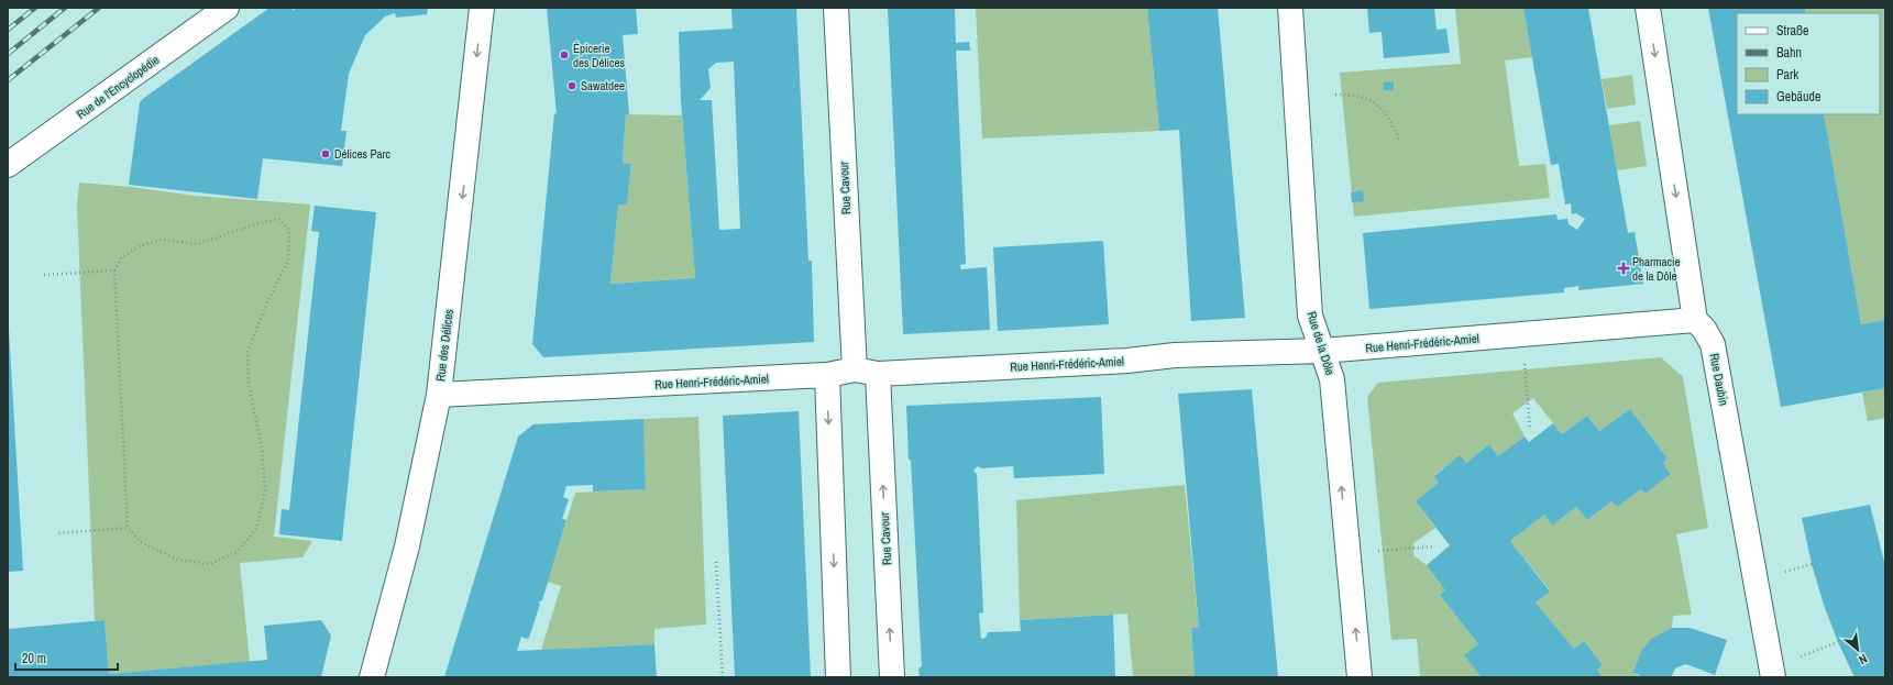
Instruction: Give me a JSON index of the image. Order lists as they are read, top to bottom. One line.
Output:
{"streets":{"street":["Rue de l'Encyclopédie","Rue Cavour","Rue de la Dôle","Rue Henri-Frédéric-Amiel","Rue des Délices","Rue Daubin"]},"crossings":[["Rue Cavour","Rue Henri-Frédéric-Amiel"],["Rue de la Dôle","Rue Henri-Frédéric-Amiel"],["Rue Henri-Frédéric-Amiel","Rue des Délices"],["Rue Henri-Frédéric-Amiel","Rue Daubin"]],"one_way":["Rue de la Dôle","Rue des Délices","Rue Daubin"],"places":{"other":["Épicerie des Délices","Sawatdee","Délices Parc"],"health":["Pharmacie de la Dôle"]},"legend":["Straße","Bahn","Park","Gebäude"],"scale_bar":"20 m","north":"bottom right"}
